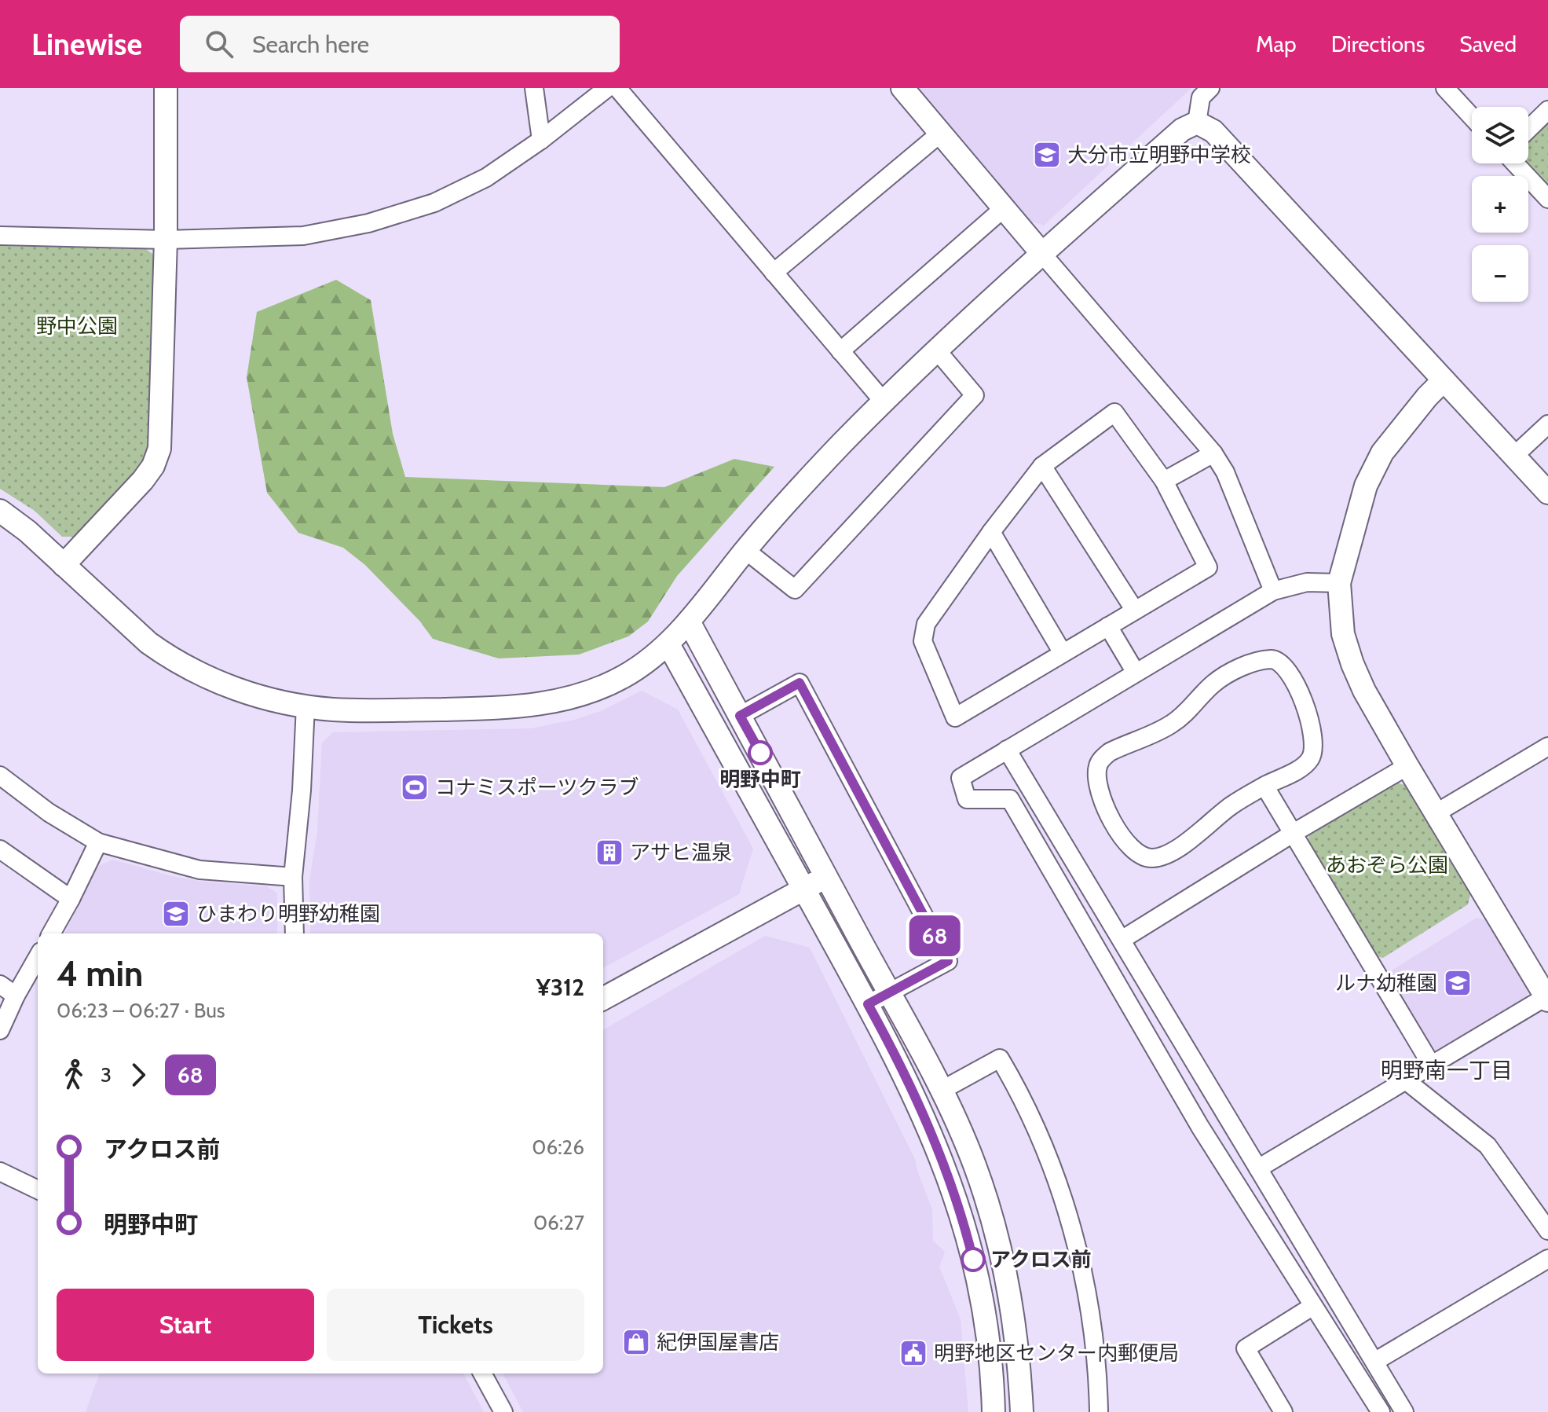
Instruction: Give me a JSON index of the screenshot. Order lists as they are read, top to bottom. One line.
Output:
{"districts":["明野南一丁目"],"parks":["野中公園","あおぞら公園"],"places":{"school or university":["大分市立明野中学校","ひまわり明野幼稚園","ルナ幼稚園"],"other":["明野中町","アクロス前"],"sports":["コナミスポーツクラブ"],"building":["アサヒ温泉"],"shop":["紀伊国屋書店"],"public building":["明野地区センター内郵便局"]},"lines":["bus line 68"],"page":{"header":"Linewise","search":"Search here","nav":["Map","Directions","Saved"],"on_map":"68","map_buttons":["+","−"],"heading":["4 min","06:23 – 06:27 · Bus","¥312"],"legs":["3","68"],"list":[{"name":"アクロス前","value":"06:26"},{"name":"明野中町","value":"06:27"}],"buttons":["Start","Tickets"]}}
